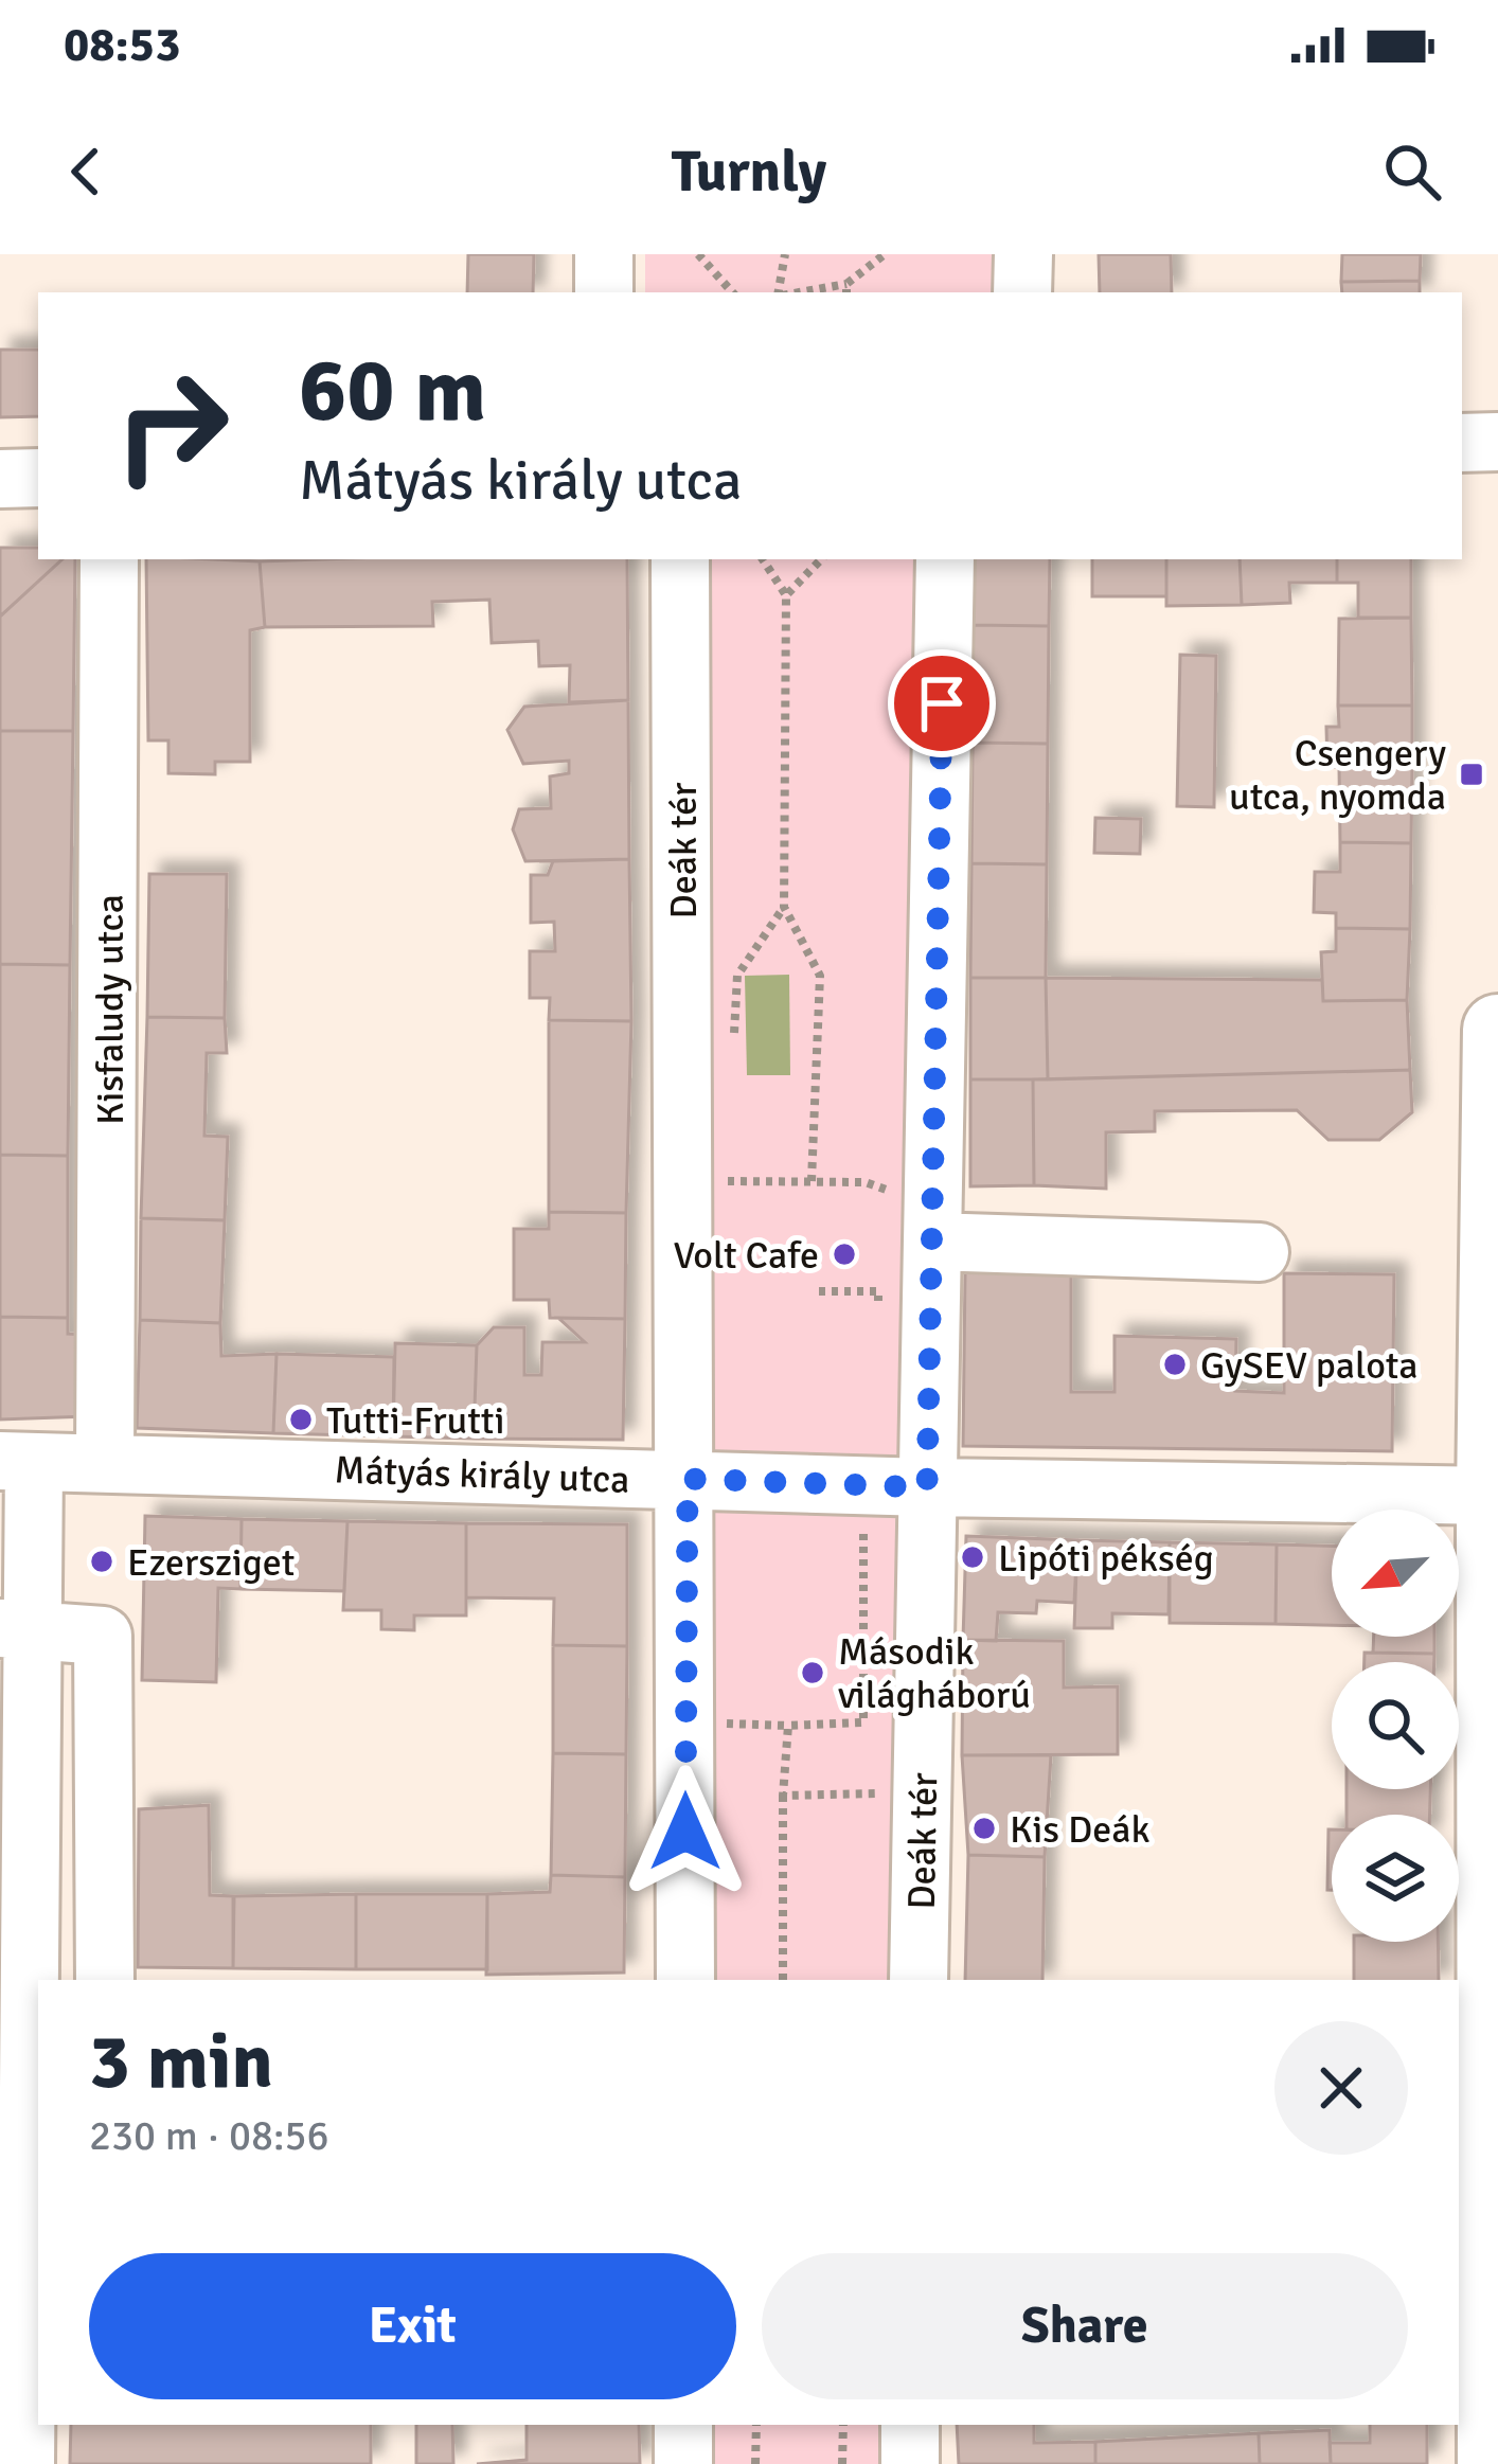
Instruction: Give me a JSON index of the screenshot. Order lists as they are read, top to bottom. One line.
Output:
{"streets":{"street":["Deák tér","Kisfaludy utca","Mátyás király utca"]},"crossings":[["Deák tér","Mátyás király utca"],["Kisfaludy utca","Mátyás király utca"]],"places":{"transit":["Csengery utca, nyomda"],"other":["Volt Cafe","GySEV palota","Tutti-Frutti","Lipóti pékség","Ezersziget","Második világháború","Kis Deák"]},"north":"bottom left","page":{"status":"08:53","header":"Turnly","turn":["60 m","Mátyás király utca"],"heading":["3 min","230 m · 08:56"],"buttons":["Exit","Share"]}}
